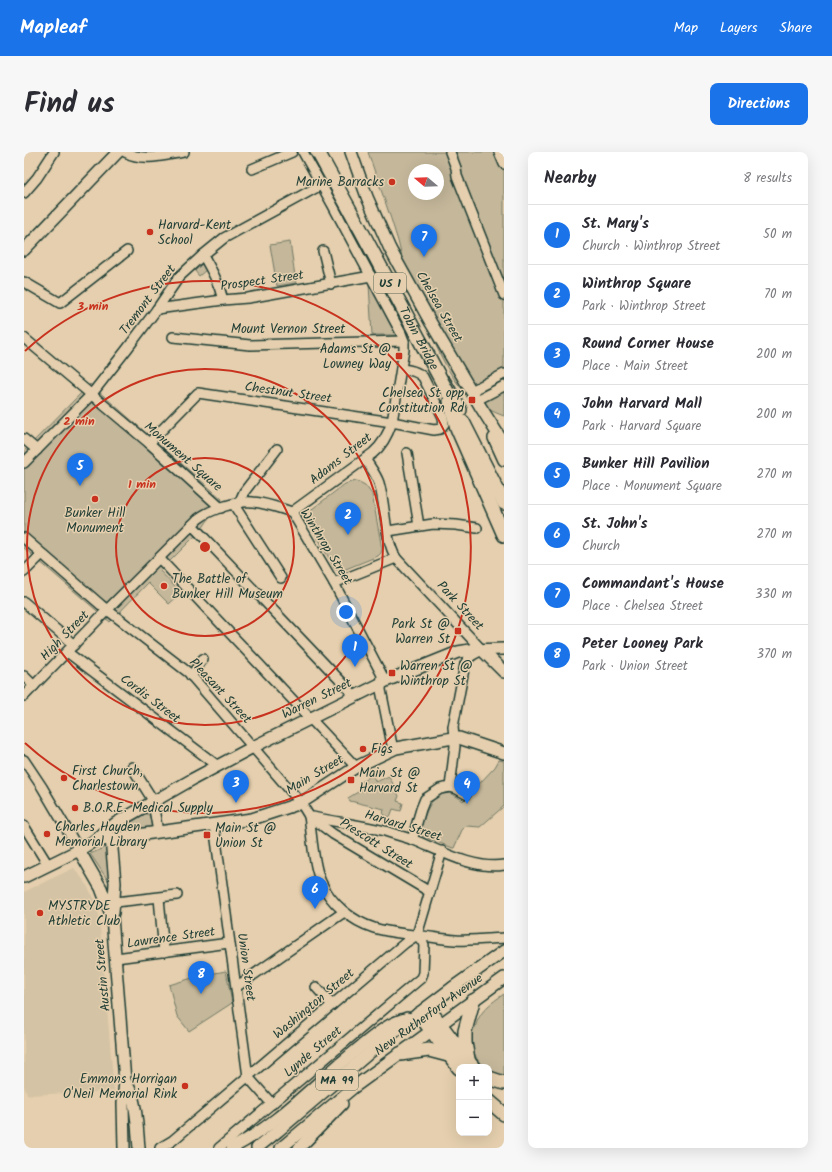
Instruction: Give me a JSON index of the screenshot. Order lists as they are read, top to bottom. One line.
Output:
{"streets":{"highway":["US 1","Tobin Bridge"],"main road":["Chelsea Street","Park Street","Warren Street","Main Street","Austin Street","New Rutherford Avenue","MA 99"],"street":["Prospect Street","Tremont Street","Mount Vernon Street","Chestnut Street","Monument Square","Adams Street","Winthrop Street","High Street","Pleasant Street","Cordis Street","Harvard Street","Prescott Street","Lawrence Street","Union Street","Washington Street","Lynde Street"]},"crossings":[["Prospect Street","Tremont Street"],["US 1","Tobin Bridge"],["Tremont Street","Monument Square"],["Mount Vernon Street","Adams Street"],["Chestnut Street","Monument Square"],["Chestnut Street","Adams Street"],["Monument Square","Winthrop Street"],["Monument Square","High Street"],["Monument Square","Pleasant Street"],["Adams Street","Winthrop Street"],["Winthrop Street","Warren Street"],["Winthrop Street","Main Street"],["Park Street","Warren Street"],["High Street","Pleasant Street"],["High Street","Cordis Street"],["Pleasant Street","Warren Street"],["Pleasant Street","Main Street"],["Cordis Street","Warren Street"],["Warren Street","Main Street"],["Main Street","Union Street"],["Main Street","Austin Street"],["Harvard Street","Prescott Street"],["Lawrence Street","Union Street"],["Lawrence Street","Austin Street"],["Union Street","Washington Street"],["Washington Street","Lynde Street"]],"places":{"other":["Marine Barracks","Harvard-Kent School","Bunker Hill Monument","The Battle of Bunker Hill Museum","Figs","First Church, Charlestown","B.O.R.E. Medical Supply","Charles Hayden Memorial Library","MYSTRYDE Athletic Club","Emmons Horrigan O'Neil Memorial Rink"],"transit":["Adams St @ Lowney Way","Chelsea St opp Constitution Rd","Park St @ Warren St","Warren St @ Winthrop St","Main St @ Harvard St","Main St @ Union St"]},"north":"left","page":{"header":"Mapleaf","nav":["Map","Layers","Share"],"title":"Find us","buttons":"Directions","heading":["Nearby","8 results"],"list":[{"mark":"1","name":"St. Mary's","note":"Church · Winthrop Street","value":"50 m"},{"mark":"2","name":"Winthrop Square","note":"Park · Winthrop Street","value":"70 m"},{"mark":"3","name":"Round Corner House","note":"Place · Main Street","value":"200 m"},{"mark":"4","name":"John Harvard Mall","note":"Park · Harvard Square","value":"200 m"},{"mark":"5","name":"Bunker Hill Pavilion","note":"Place · Monument Square","value":"270 m"},{"mark":"6","name":"St. John's","note":"Church","value":"270 m"},{"mark":"7","name":"Commandant's House","note":"Place · Chelsea Street","value":"330 m"},{"mark":"8","name":"Peter Looney Park","note":"Park · Union Street","value":"370 m"}],"pins":["7","5","2","1","3","4","6","8"],"map_buttons":["+","−"]},"rings":["3 min","2 min","1 min"]}
